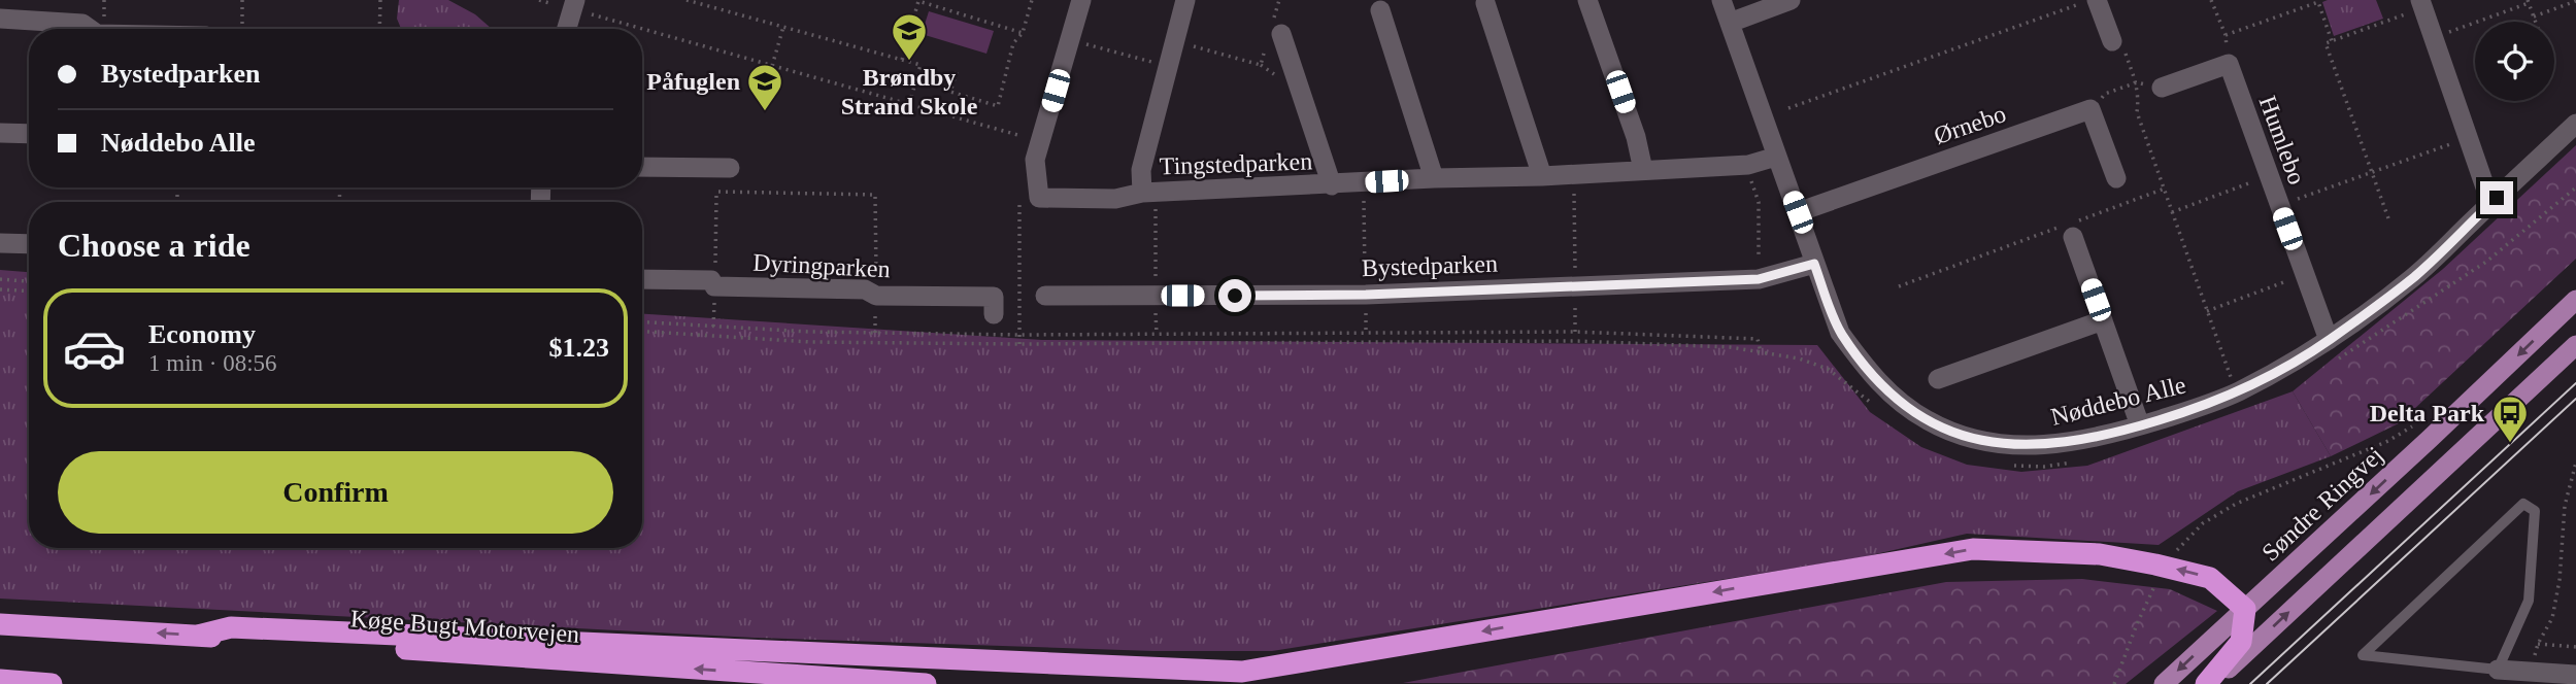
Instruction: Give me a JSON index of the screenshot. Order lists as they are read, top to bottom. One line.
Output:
{"streets":{"highway":["Køge Bugt Motorvejen"],"main road":["Søndre Ringvej"],"street":["Ørnebo","Humlebo","Tingstedparken","Dyringparken","Bystedparken","Nøddebo Alle"]},"crossings":[["Ørnebo","Nøddebo Alle"],["Humlebo","Nøddebo Alle"],["Tingstedparken","Nøddebo Alle"],["Bystedparken","Nøddebo Alle"]],"places":{"school or university":["Brøndby Strand Skole","Påfuglen"],"bus stop":["Delta Park"]},"page":{"banner":["Bystedparken","Nøddebo Alle"],"heading":"Choose a ride","list":[{"name":"Economy","note":"1 min · 08:56","value":"$1.23"}],"buttons":"Confirm"}}
